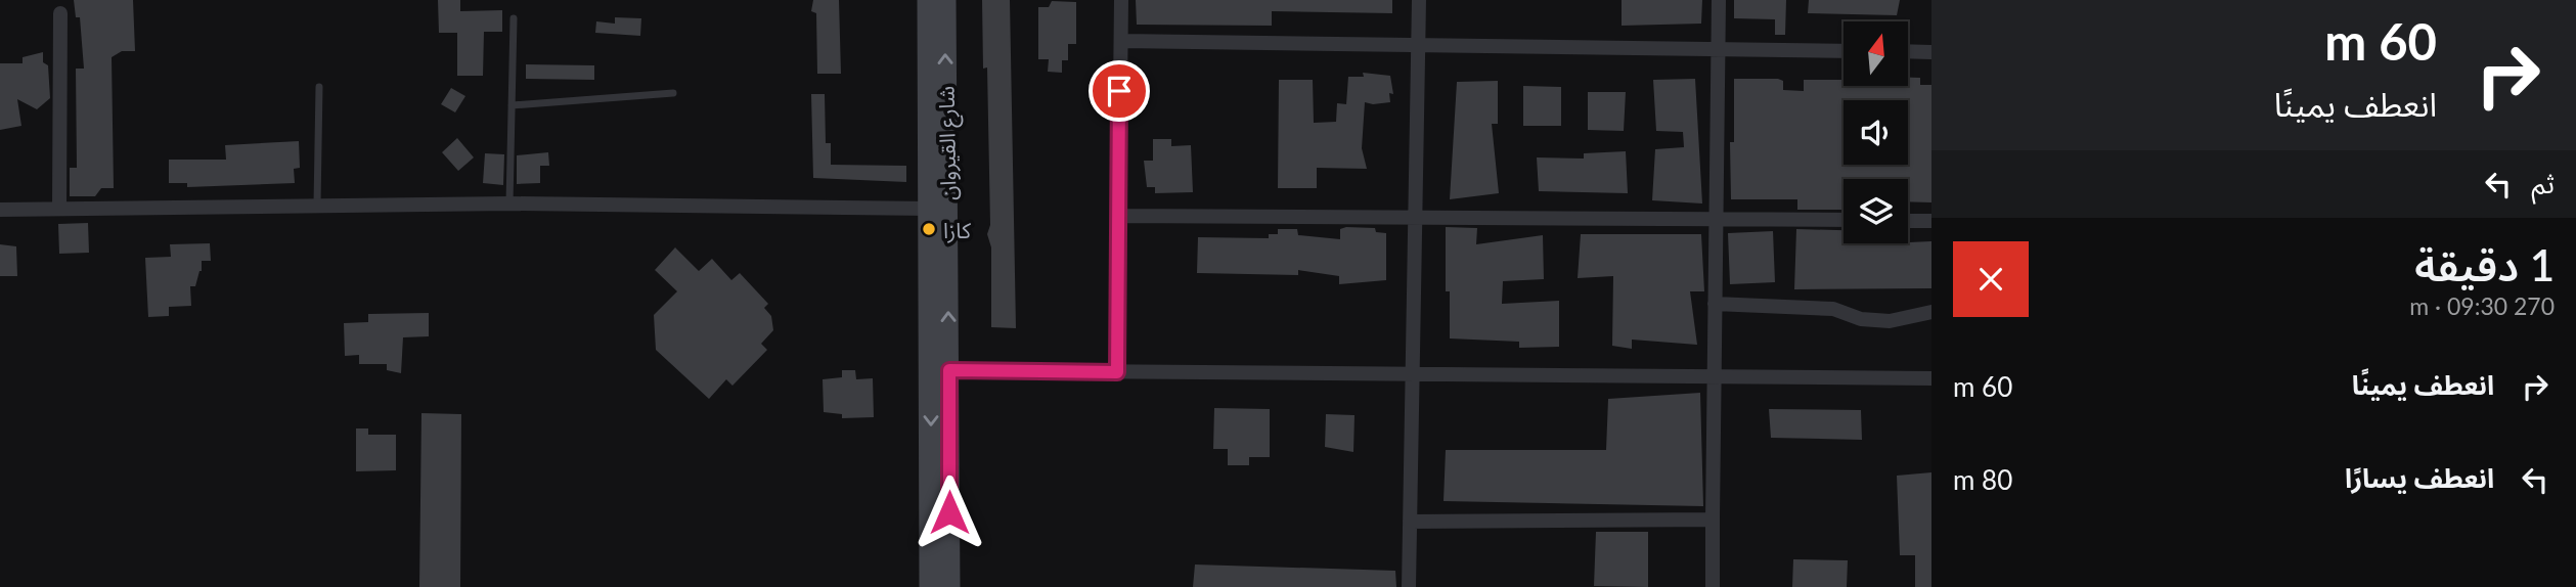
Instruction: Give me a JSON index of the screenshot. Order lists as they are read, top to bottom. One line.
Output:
{"streets":{"main road":["شارع القيروان"]},"places":["كازا"],"north":"top","page":{"turn":["60 m","انعطف يمينًا"],"then":"ثم","heading":["1 دقيقة","270 m · 09:30"],"list":[{"name":"انعطف يمينًا","value":"60 m"},{"name":"انعطف يسارًا","value":"80 m"}]}}
